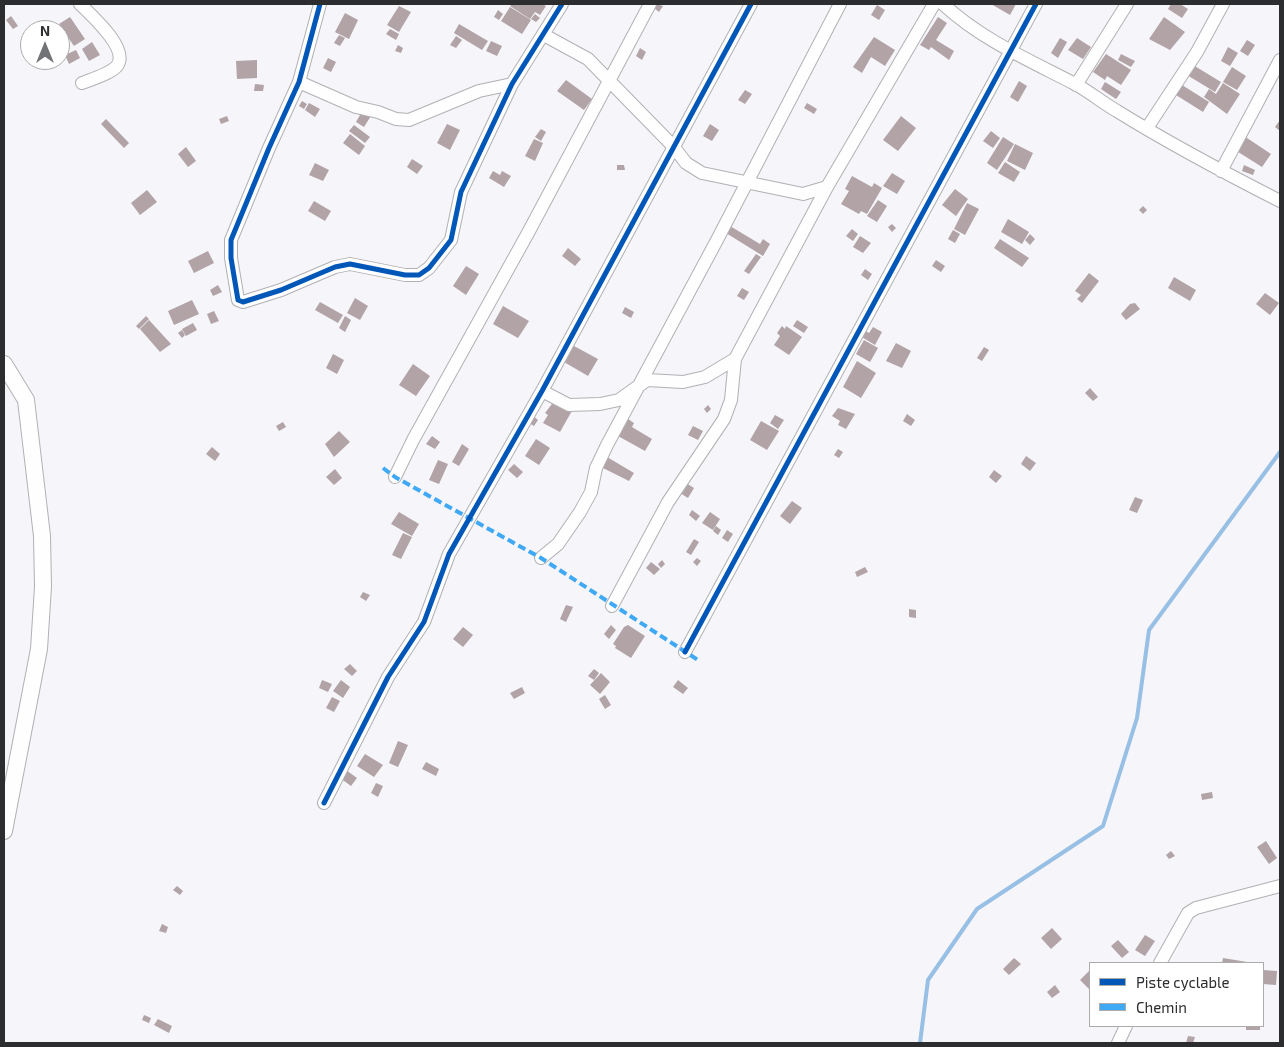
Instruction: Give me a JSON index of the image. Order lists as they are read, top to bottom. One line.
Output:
{"legend":["Piste cyclable","Chemin"],"north":"top"}
